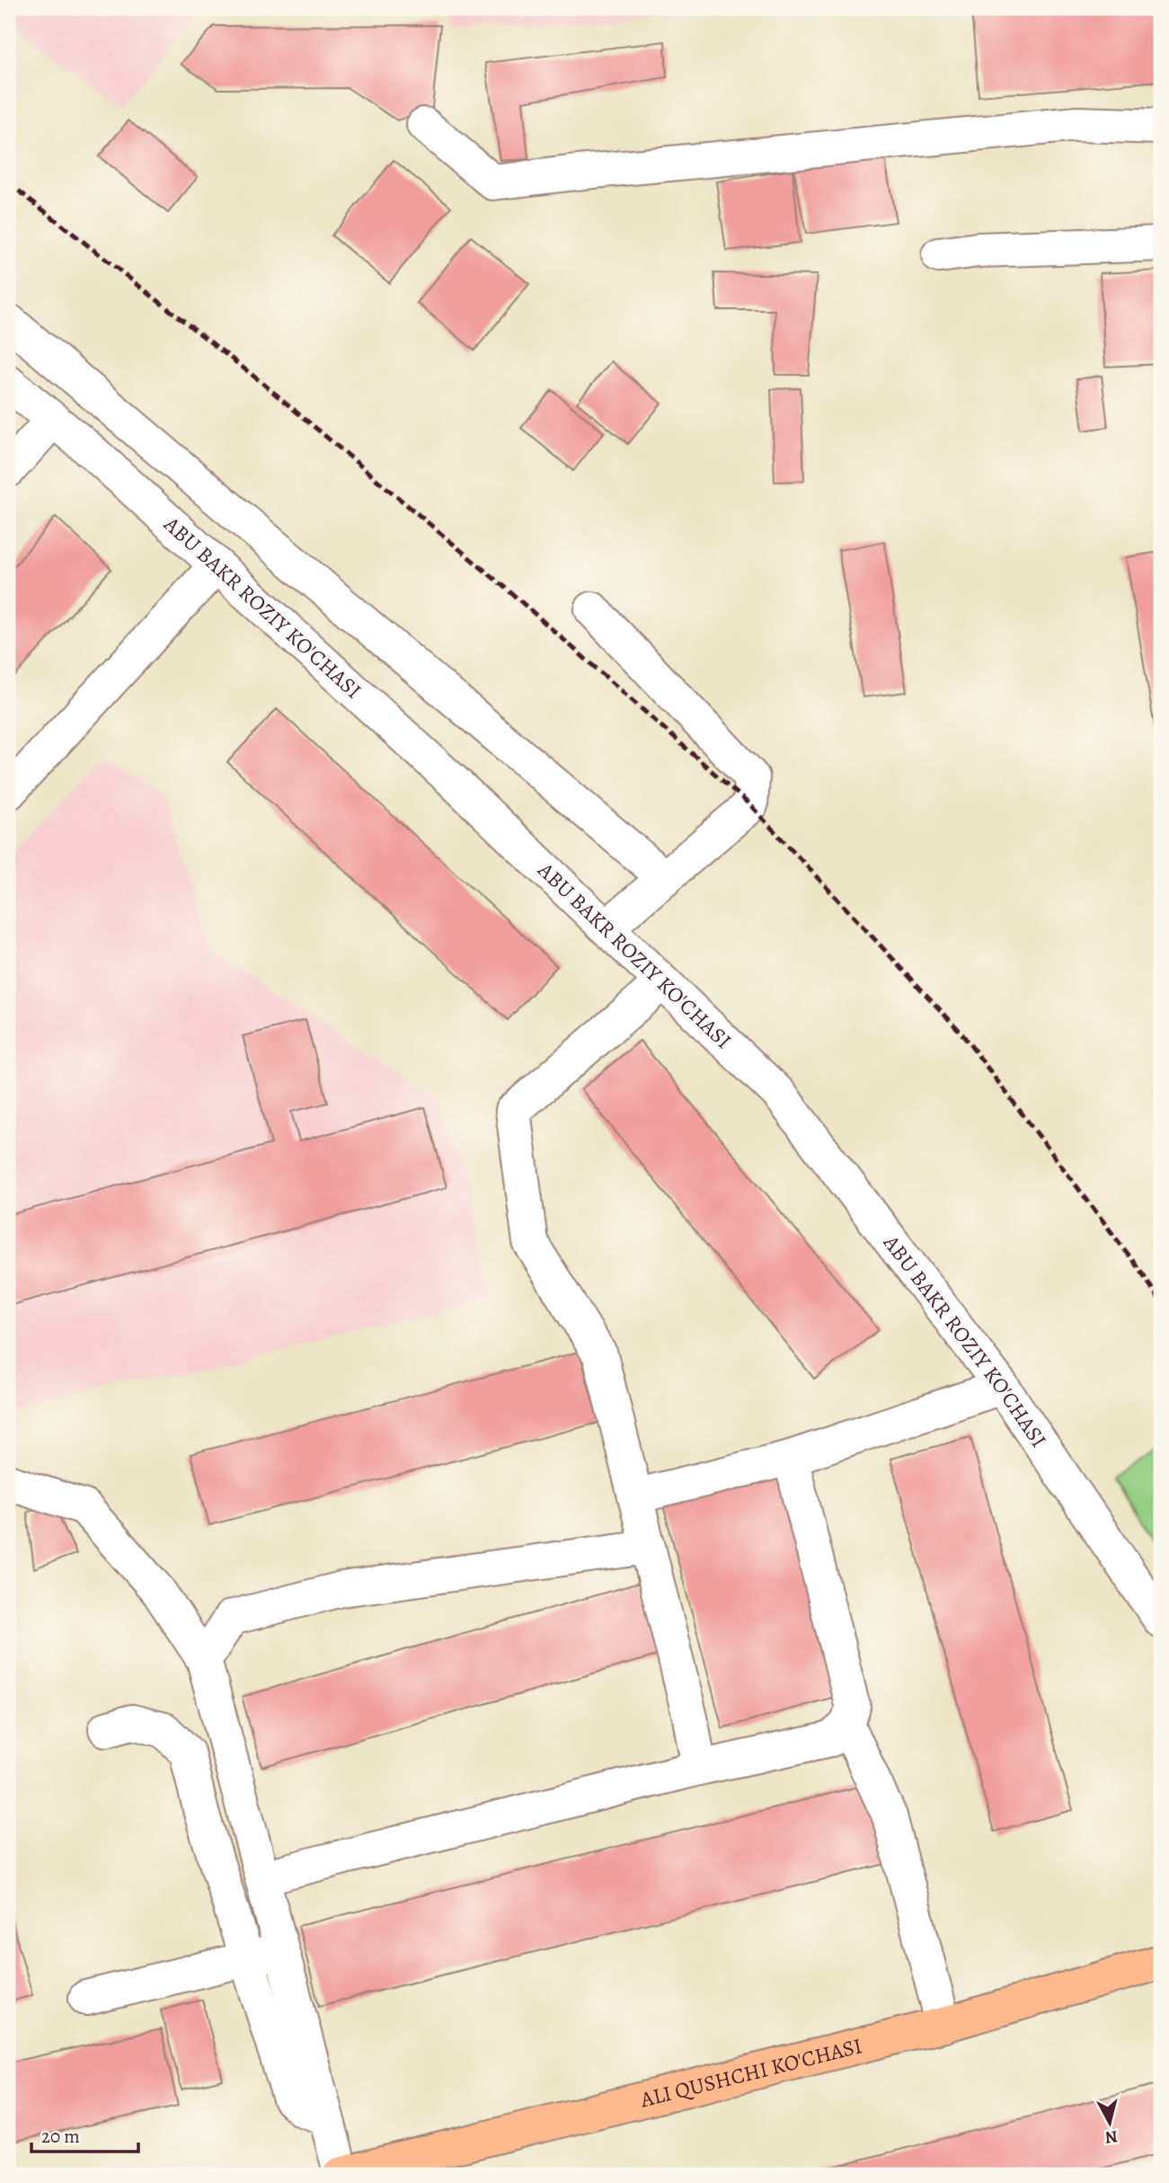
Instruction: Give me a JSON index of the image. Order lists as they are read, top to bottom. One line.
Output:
{"streets":{"main road":["ALI QUSHCHI KO'CHASI"],"street":["ABU BAKR ROZIY KO'CHASI"]},"scale_bar":"20 m","north":"bottom"}
